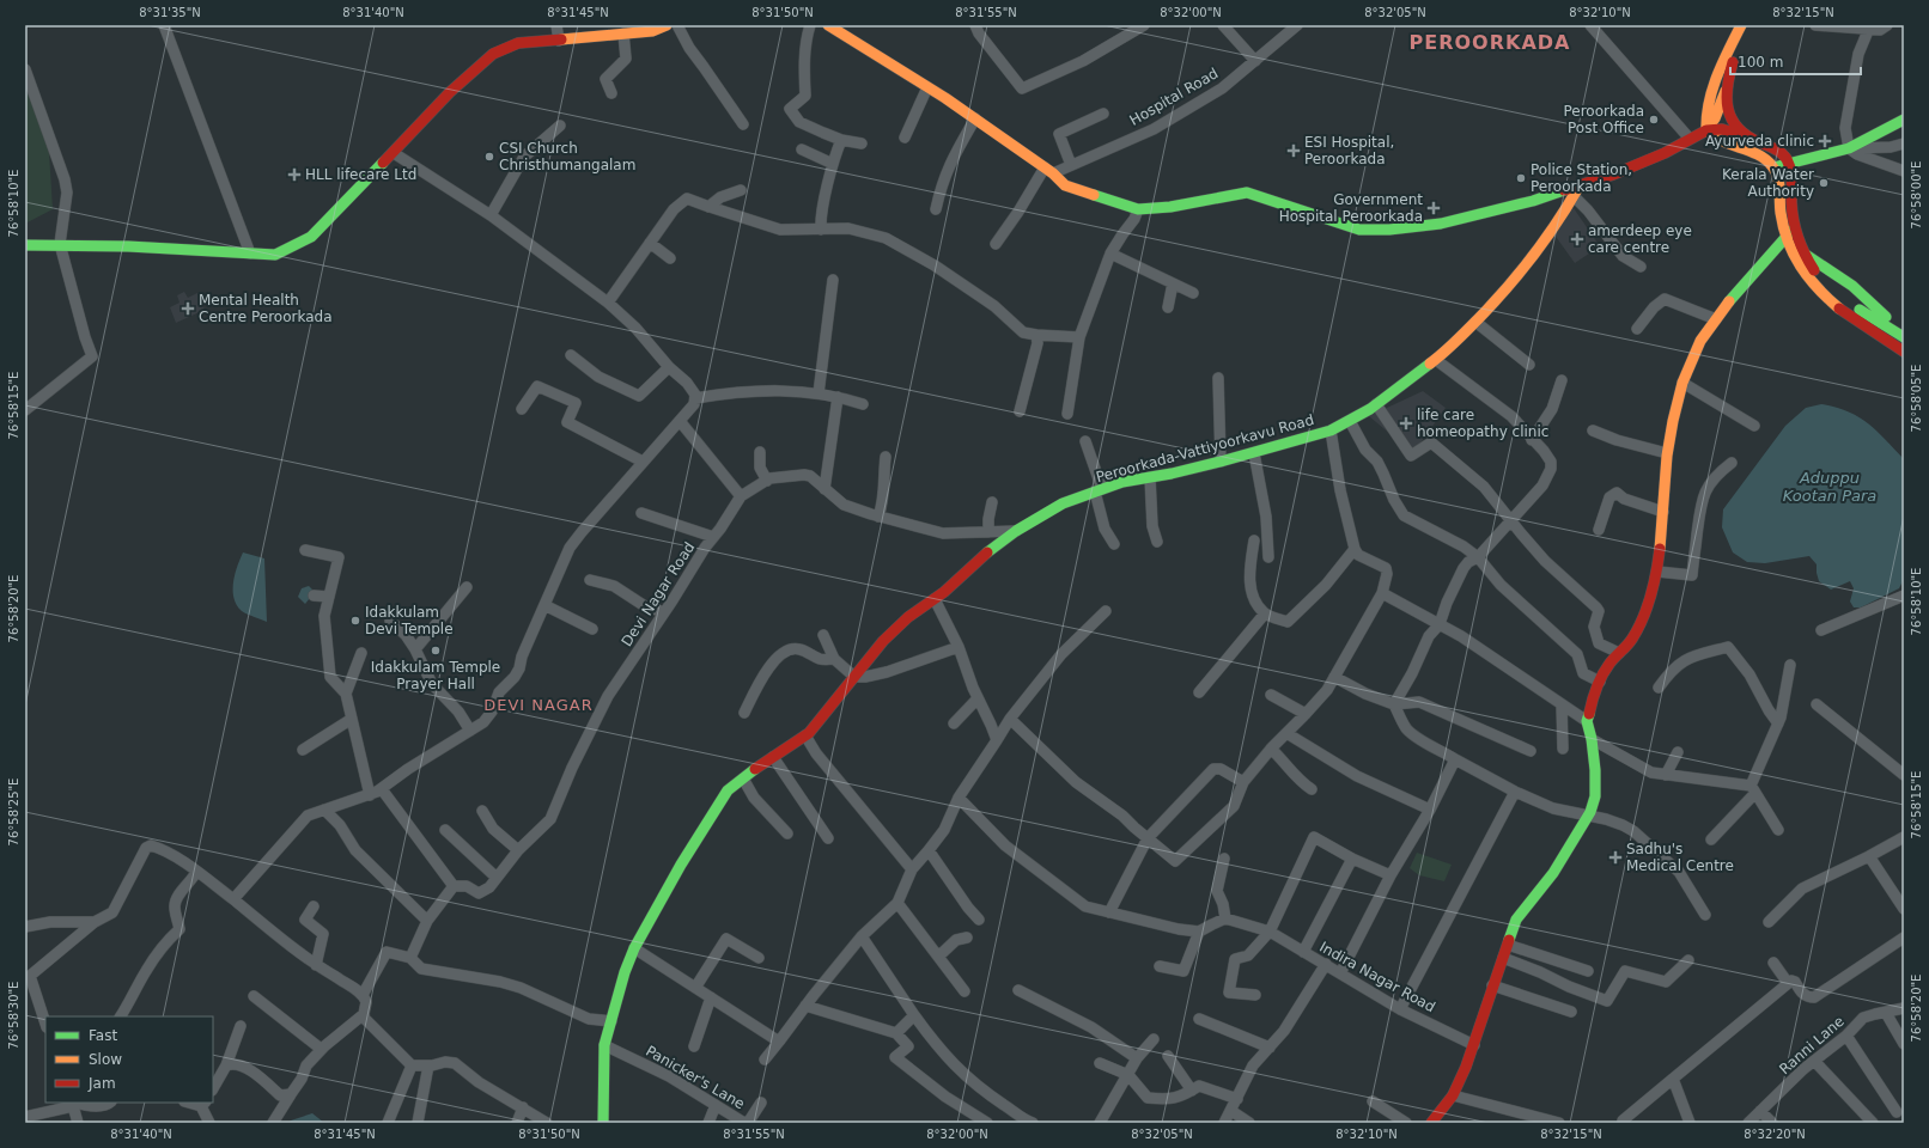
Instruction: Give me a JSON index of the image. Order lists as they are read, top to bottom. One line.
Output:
{"streets":{"main road":["Peroorkada-Vattiyoorkavu Road"],"street":["Hospital Road","Devi Nagar Road","Indira Nagar Road","Ranni Lane","Panicker's Lane"]},"crossings":[["Peroorkada-Vattiyoorkavu Road","Devi Nagar Road"],["Peroorkada-Vattiyoorkavu Road","Panicker's Lane"]],"districts":["PEROORKADA","DEVI NAGAR"],"water":["Aduppu Kootan Para"],"places":{"other":["Peroorkada Post Office","CSI Church Christhumangalam","Police Station, Peroorkada","Kerala Water Authority","Idakkulam Devi Temple","Idakkulam Temple Prayer Hall"],"health":["Ayurveda clinic","ESI Hospital, Peroorkada","HLL lifecare Ltd","Government Hospital Peroorkada","amerdeep eye care centre","Mental Health Centre Peroorkada","life care homeopathy clinic","Sadhu's Medical Centre"]},"legend":["Fast","Slow","Jam"],"scale_bar":"100 m","coordinates":["8°31'35\"N","8°31'40\"N","8°31'45\"N","8°31'50\"N","8°31'55\"N","8°32'00\"N","8°32'05\"N","8°32'10\"N","8°32'15\"N","76°58'00\"E","76°58'10\"E","76°58'05\"E","76°58'15\"E","76°58'20\"E","76°58'25\"E","76°58'30\"E","8°32'20\"N"]}
